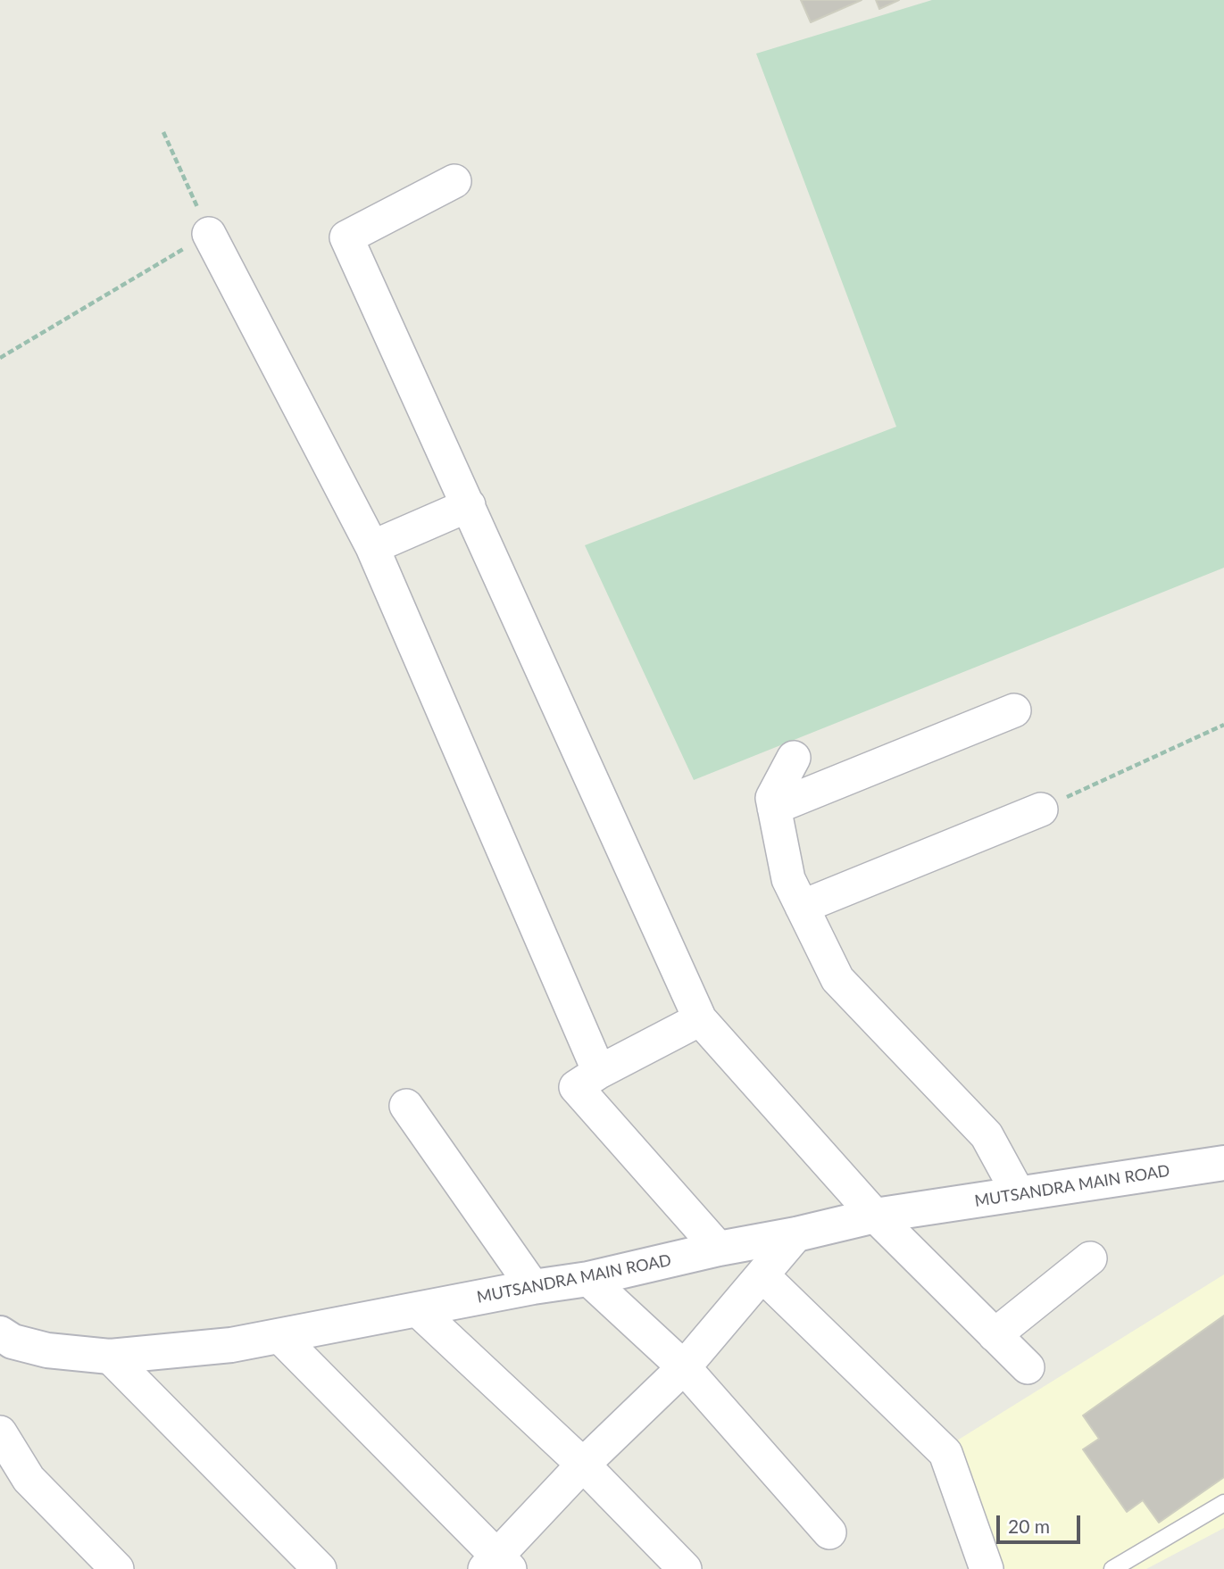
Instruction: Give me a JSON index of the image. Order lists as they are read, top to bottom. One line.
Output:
{"streets":{"street":["MUTSANDRA MAIN ROAD"]},"scale_bar":"20 m"}
